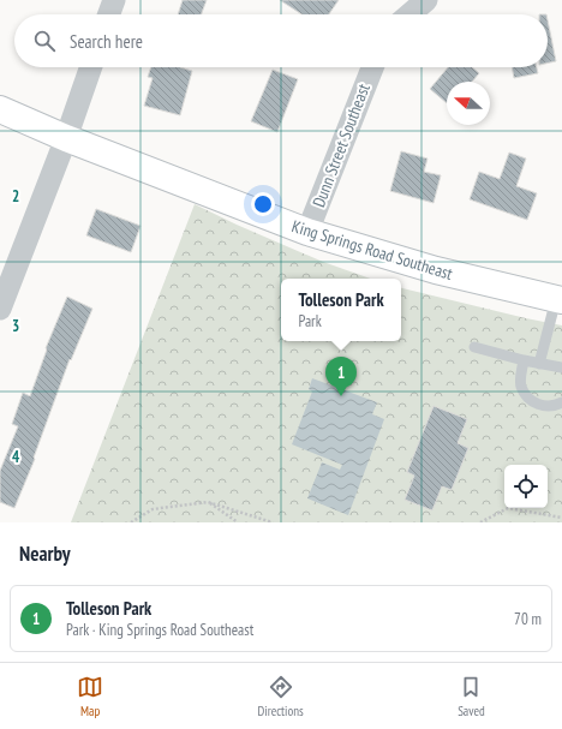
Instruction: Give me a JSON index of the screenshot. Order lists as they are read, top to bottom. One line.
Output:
{"streets":{"street":["Dunn Street Southeast","King Springs Road Southeast"]},"crossings":[["Dunn Street Southeast","King Springs Road Southeast"]],"north":"left","page":{"search":"Search here","popup":["Tolleson Park","Park"],"pins":"1","heading":"Nearby","list":[{"mark":"1","name":"Tolleson Park","note":"Park · King Springs Road Southeast","value":"70 m"}],"nav":["Map","Directions","Saved"]},"grid":{"rows":["2","3","4"]}}
